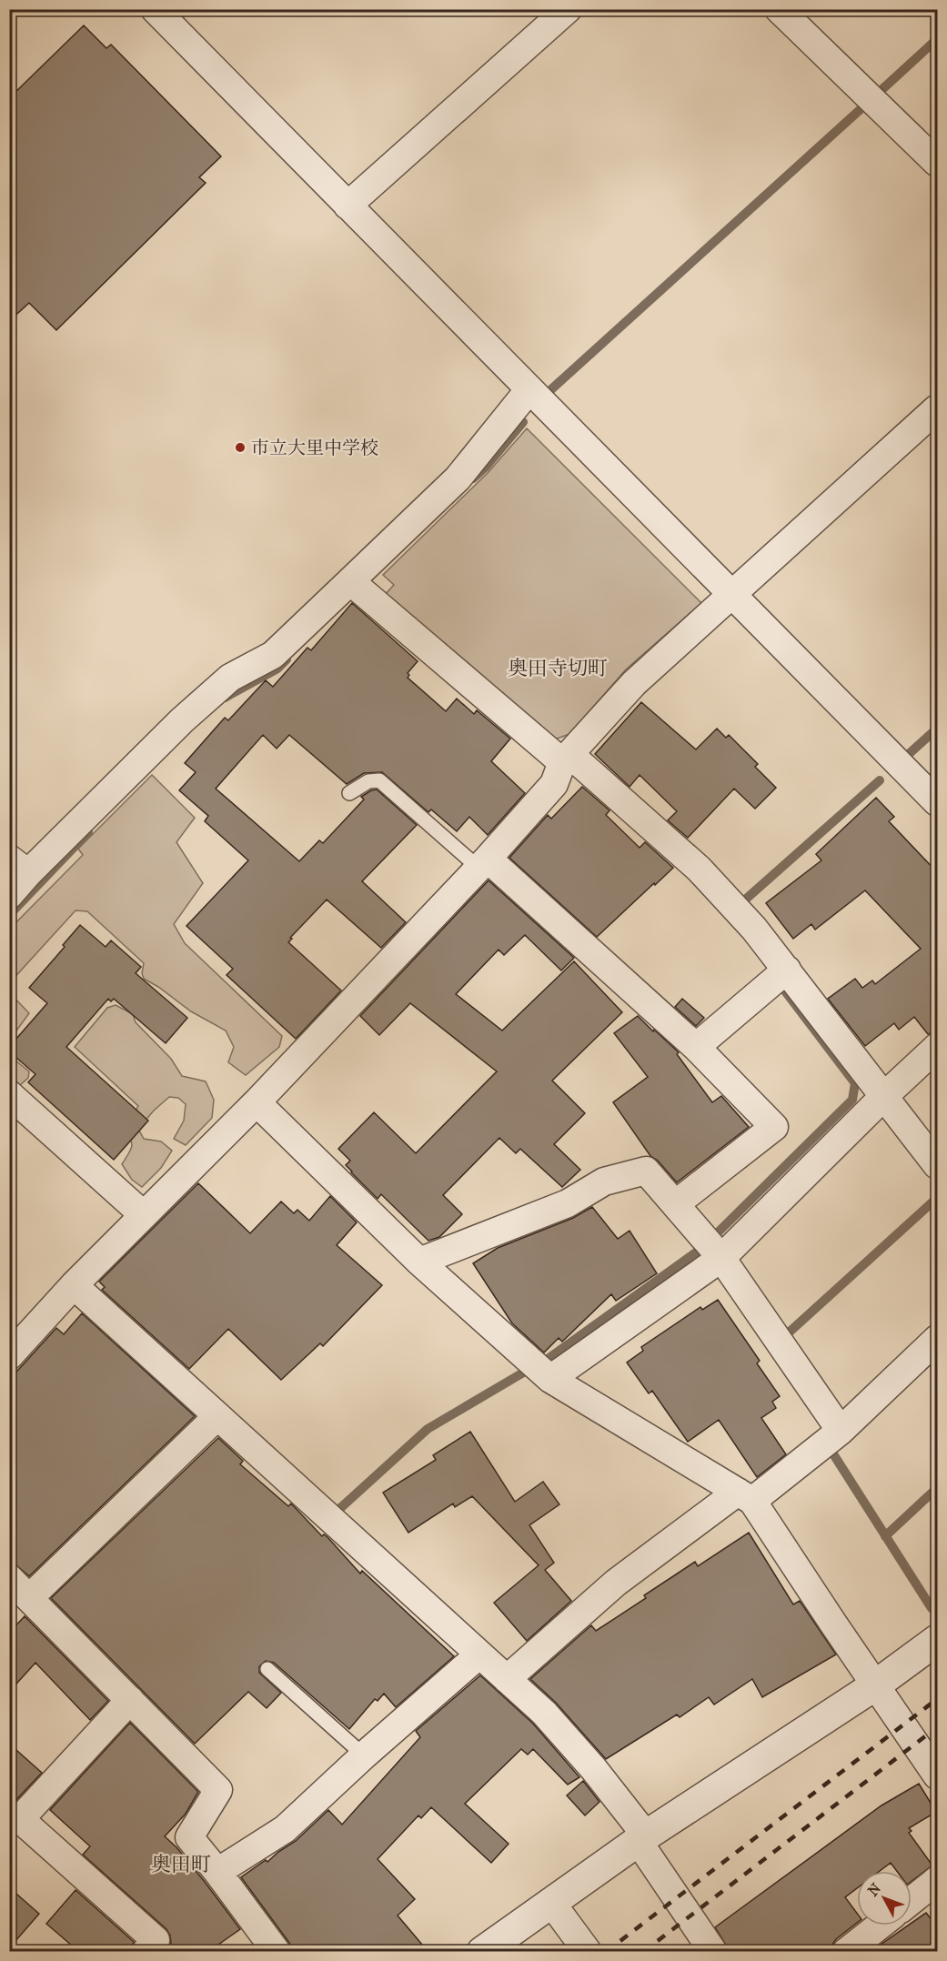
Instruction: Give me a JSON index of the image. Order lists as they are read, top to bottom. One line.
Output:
{"districts":["奥田寺切町","奥田町"],"places":["市立大里中学校"],"north":"top left"}
